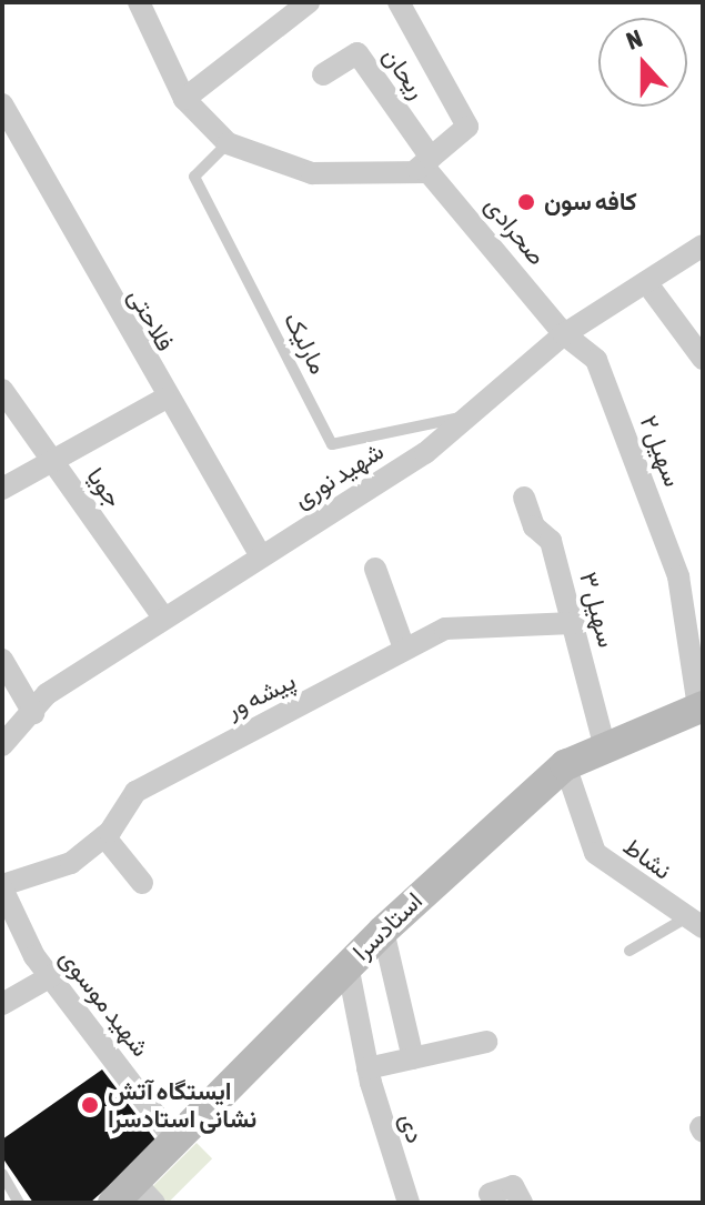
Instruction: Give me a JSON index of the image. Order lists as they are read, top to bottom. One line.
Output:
{"streets":{"main road":["استادسرا"],"street":["ریحان","صحرادی","فلاحتی","سهیل ۲","شهید نوری","جویا","سهیل ۳","پیشه ور","نشاط","شهید موسوی","دی"],"lane":["مارلیک"]},"crossings":[["ریحان","صحرادی"],["صحرادی","سهیل ۲"],["صحرادی","شهید نوری"],["فلاحتی","شهید نوری"],["مارلیک","شهید نوری"],["سهیل ۲","شهید نوری"],["سهیل ۲","استادسرا"],["شهید نوری","جویا"],["سهیل ۳","پیشه ور"],["سهیل ۳","استادسرا"],["پیشه ور","شهید موسوی"],["نشاط","استادسرا"],["استادسرا","شهید موسوی"],["استادسرا","دی"]],"places":["کافه سون","ایستگاه آتش نشانی استادسرا"],"north":"top"}
